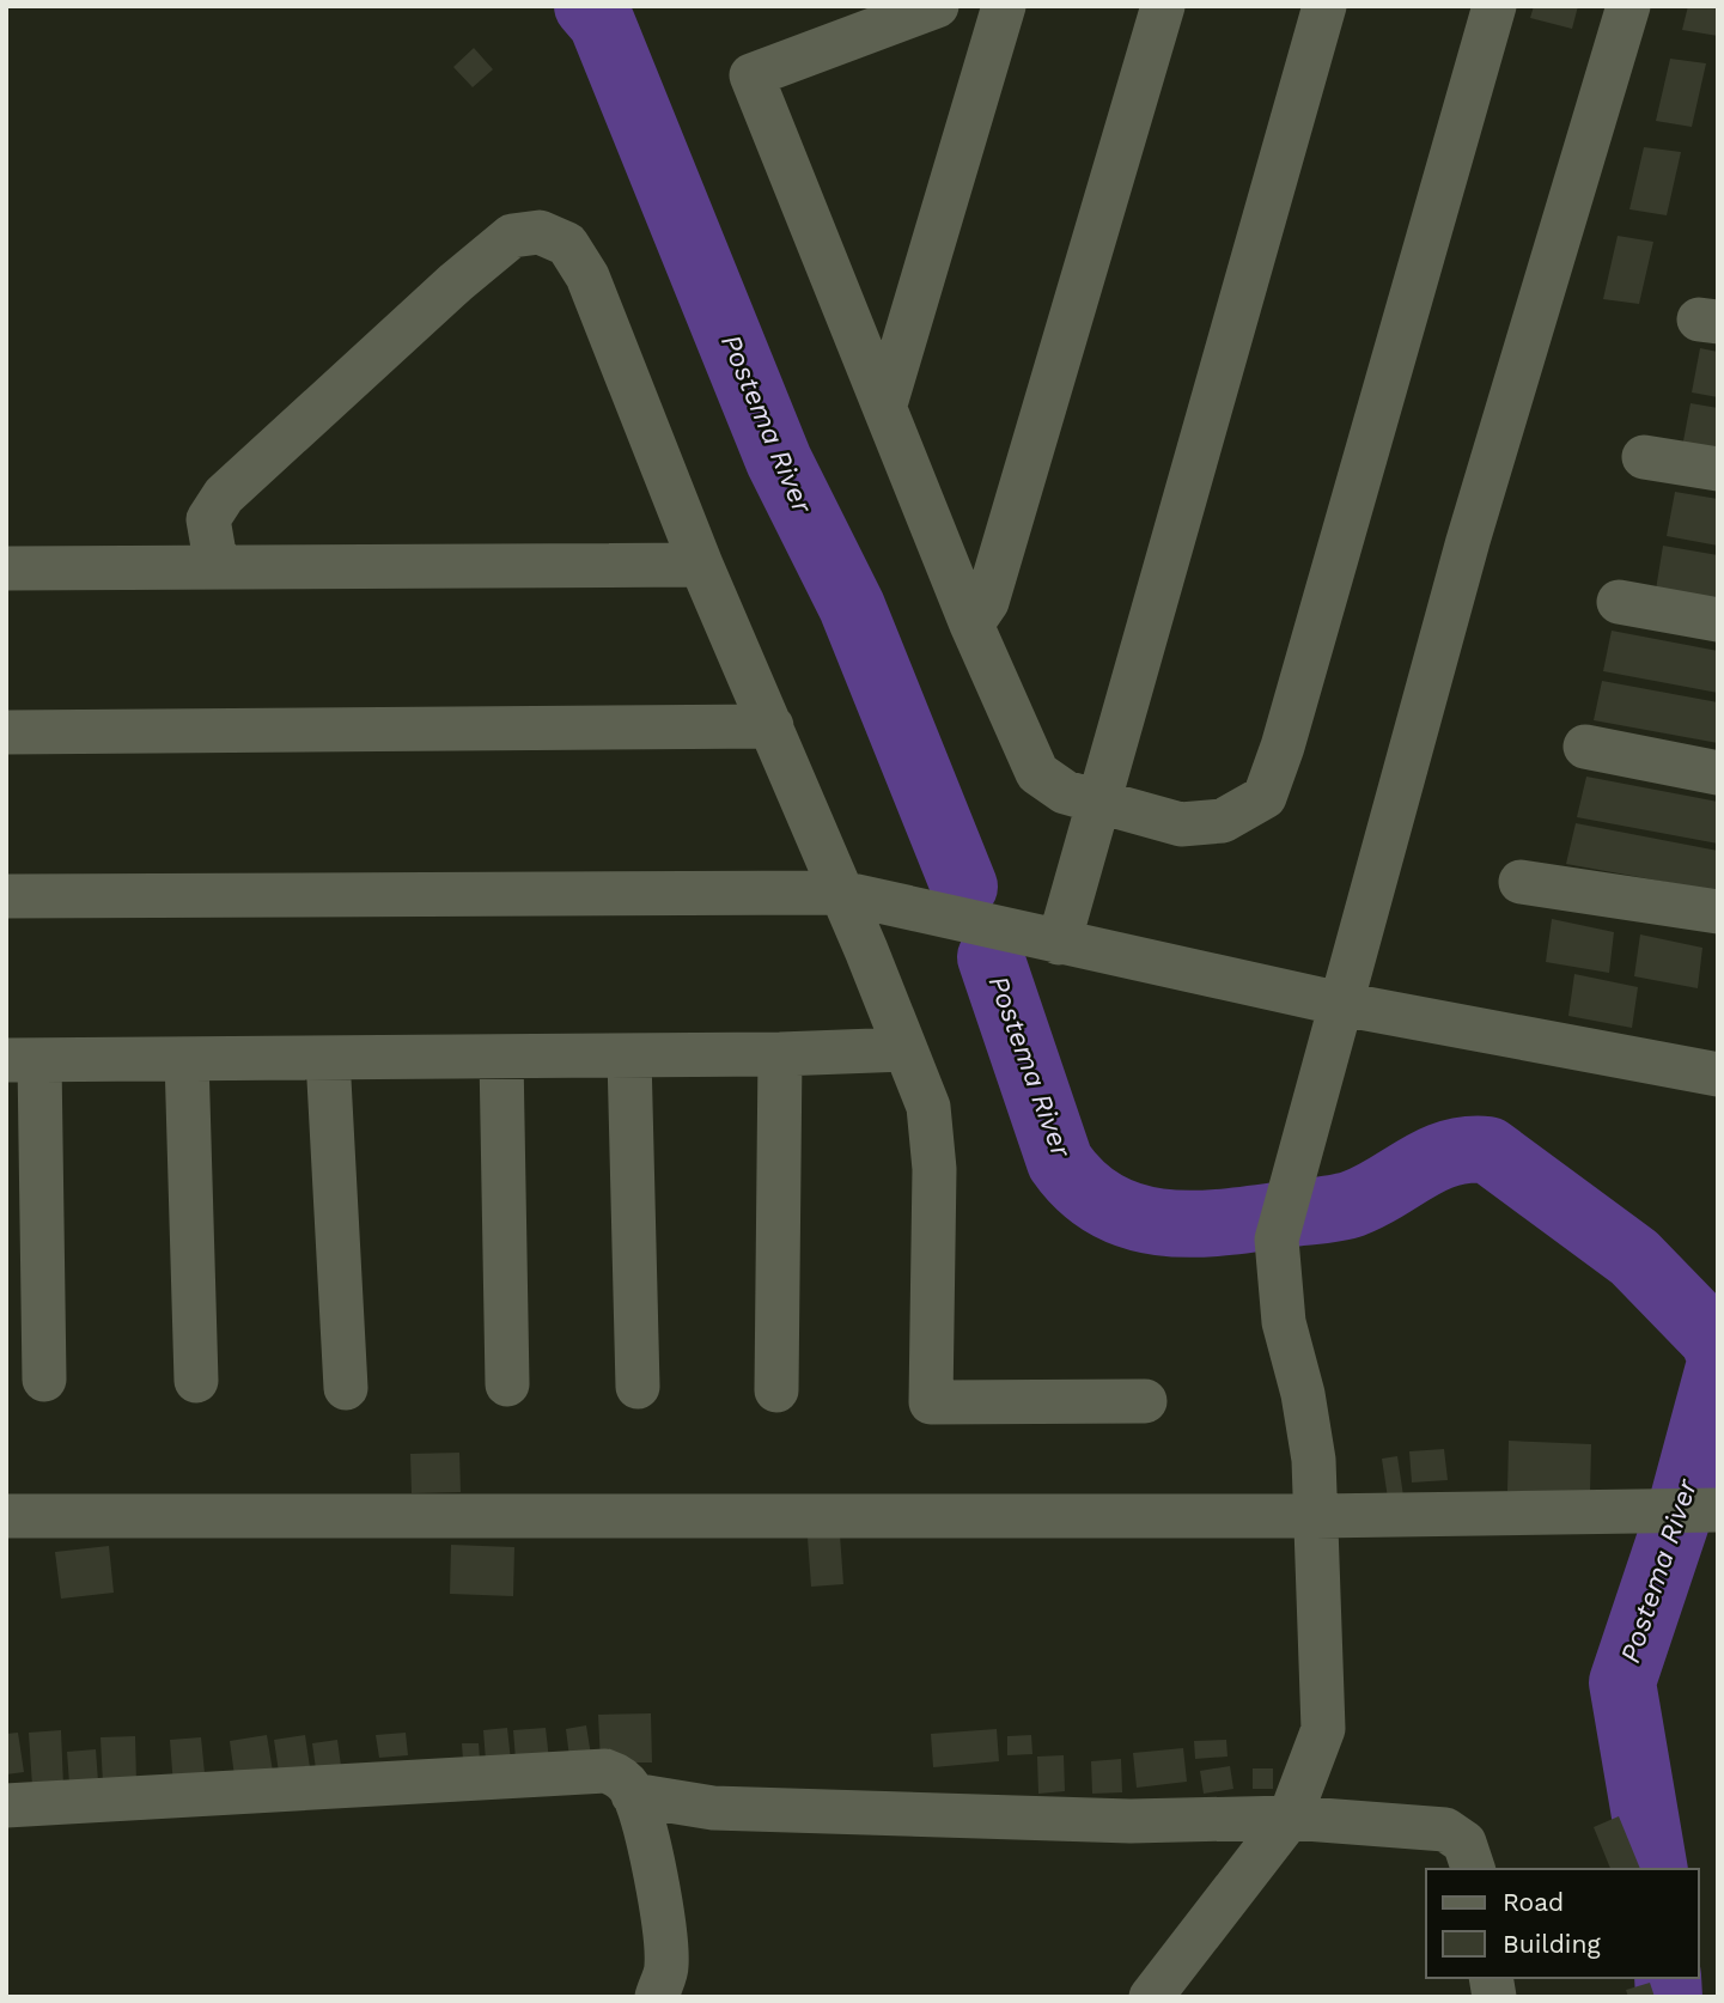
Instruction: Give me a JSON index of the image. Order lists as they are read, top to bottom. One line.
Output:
{"water":["Postema River"],"legend":["Road","Building"]}
